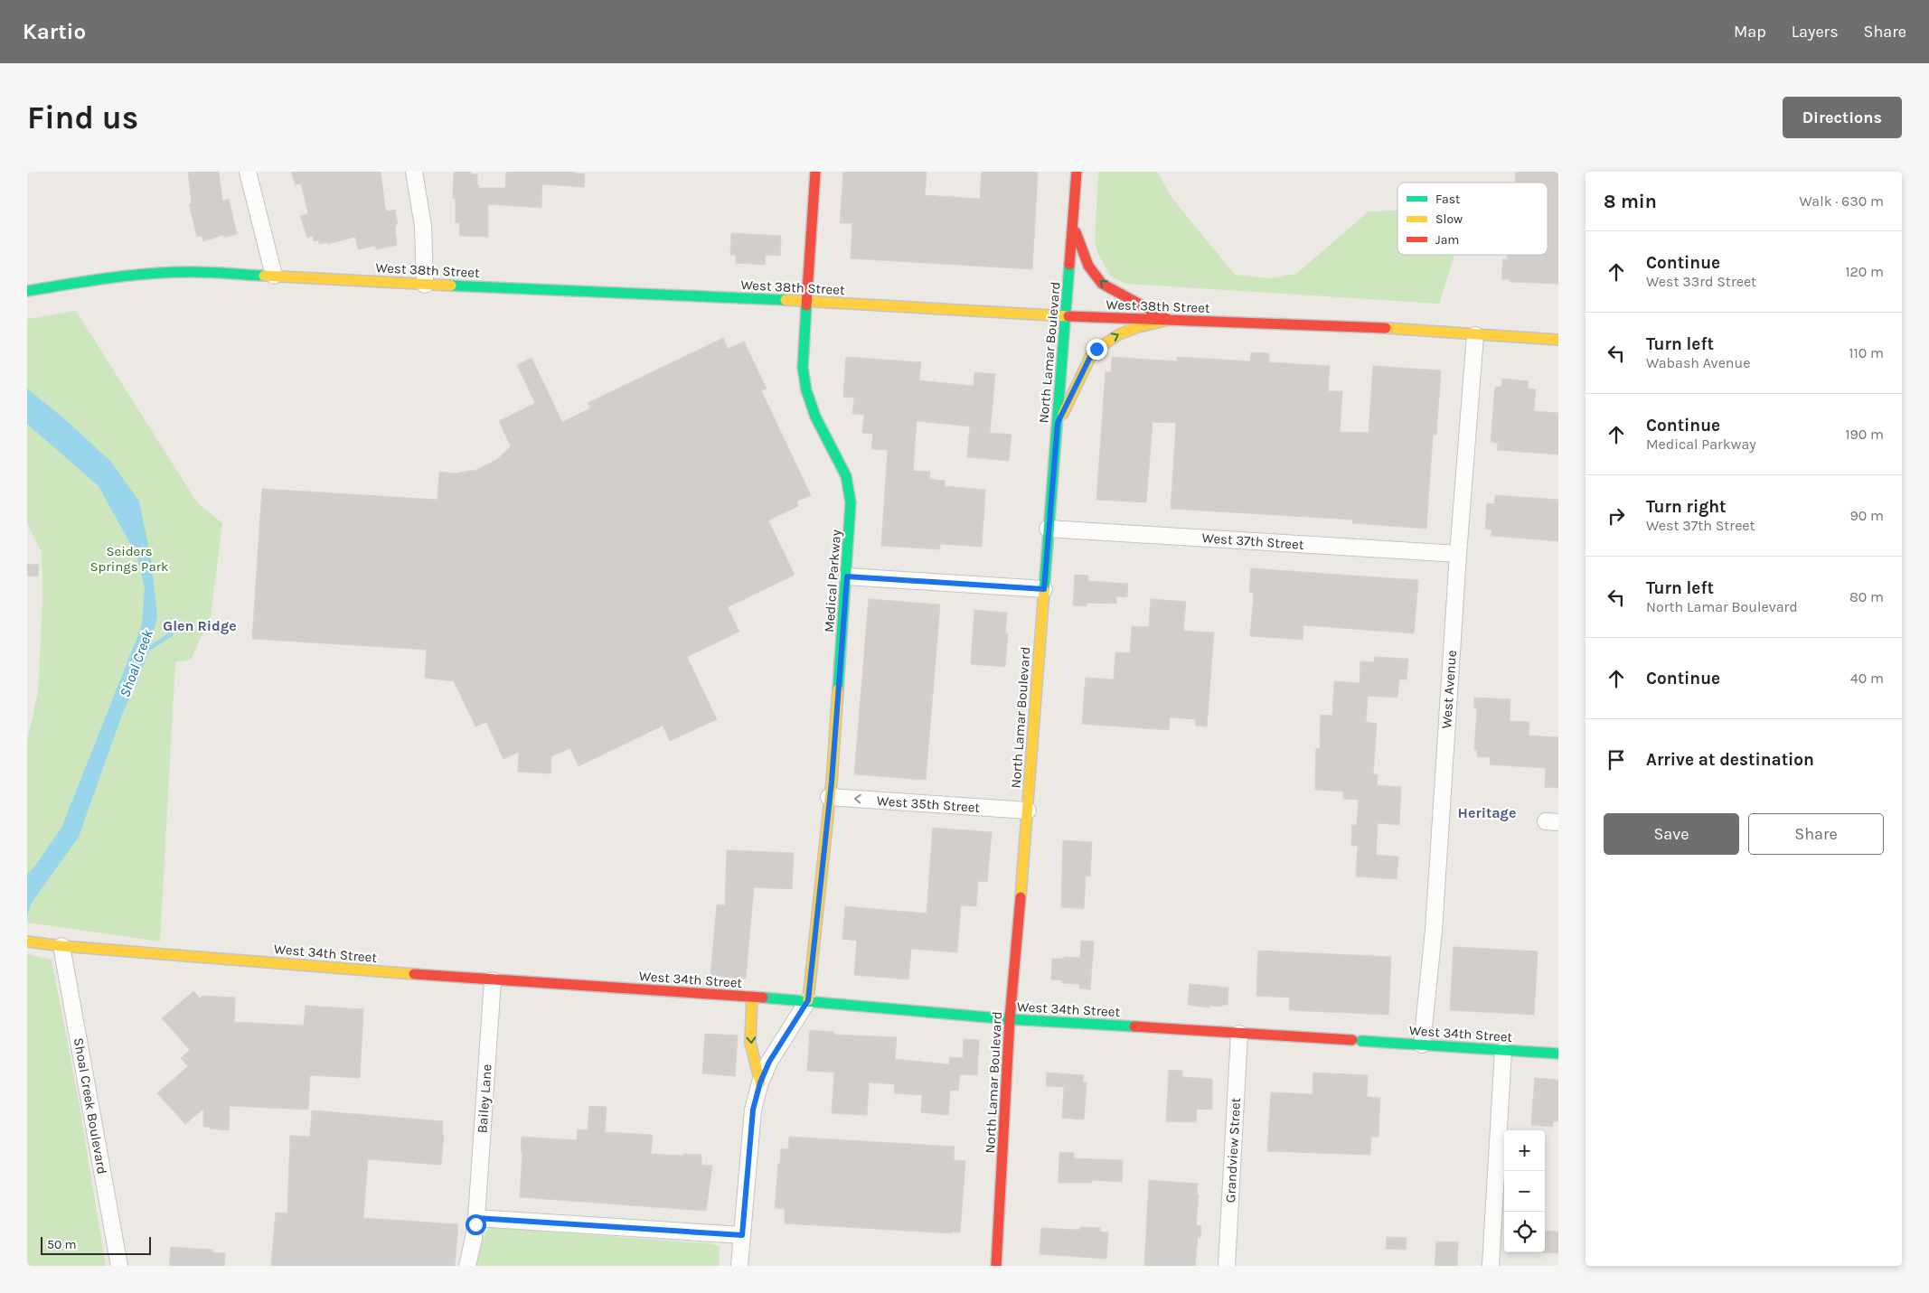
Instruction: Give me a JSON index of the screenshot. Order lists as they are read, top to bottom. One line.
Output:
{"streets":{"main road":["West 38th Street","North Lamar Boulevard","Medical Parkway","West 34th Street"],"street":["West 37th Street","West Avenue","West 35th Street","Bailey Lane","Shoal Creek Boulevard","Grandview Street"]},"crossings":[["West 38th Street","North Lamar Boulevard"],["West 38th Street","Medical Parkway"],["West 38th Street","West Avenue"],["North Lamar Boulevard","West 37th Street"],["North Lamar Boulevard","West 35th Street"],["North Lamar Boulevard","West 34th Street"],["West 37th Street","West Avenue"],["Medical Parkway","West 35th Street"],["Medical Parkway","West 34th Street"],["West Avenue","West 34th Street"],["West 34th Street","Bailey Lane"],["West 34th Street","Shoal Creek Boulevard"],["West 34th Street","Grandview Street"]],"one_way":["West 35th Street"],"districts":["Glen Ridge","Heritage"],"water":["Shoal Creek"],"parks":["Seiders Springs Park"],"legend":["Fast","Slow","Jam"],"scale_bar":"50 m","page":{"header":"Kartio","nav":["Map","Layers","Share"],"buttons":["Directions",["Save","Share"]],"title":"Find us","heading":["8 min","Walk · 630 m"],"list":[["Continue","West 33rd Street","120 m"],["Turn left","Wabash Avenue","110 m"],["Continue","Medical Parkway","190 m"],["Turn right","West 37th Street","90 m"],["Turn left","North Lamar Boulevard","80 m"],["Continue","40 m"],"Arrive at destination"],"map_buttons":["+","−"],"scale":"50 m"}}
